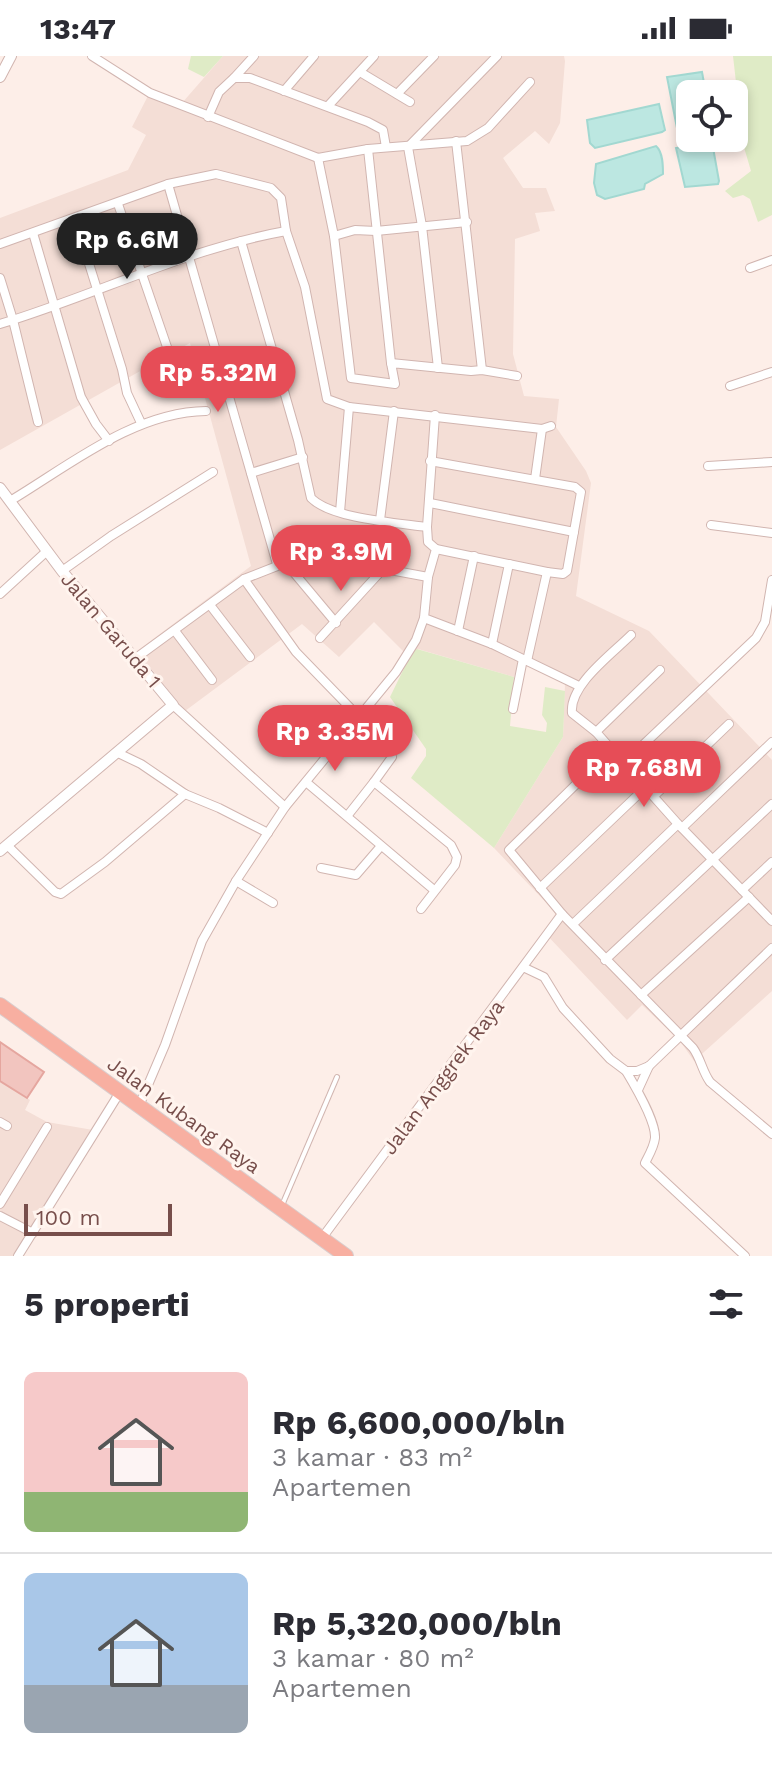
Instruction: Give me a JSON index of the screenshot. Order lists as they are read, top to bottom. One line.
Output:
{"streets":{"highway":["Jalan Kubang Raya"],"street":["Jalan Garuda 1","Jalan Anggrek Raya"]},"crossings":[["Jalan Anggrek Raya","Jalan Kubang Raya"]],"scale_bar":"100 m","page":{"status":"13:47","price":["Rp 6.6M","Rp 5.32M","Rp 3.9M","Rp 3.35M","Rp 7.68M"],"scale":"100 m","heading":"5 properti","list":[{"name":"Rp 6,600,000/bln","note":"3 kamar · 83 m² · Apartemen"},{"name":"Rp 5,320,000/bln","note":"3 kamar · 80 m² · Apartemen"}]}}
